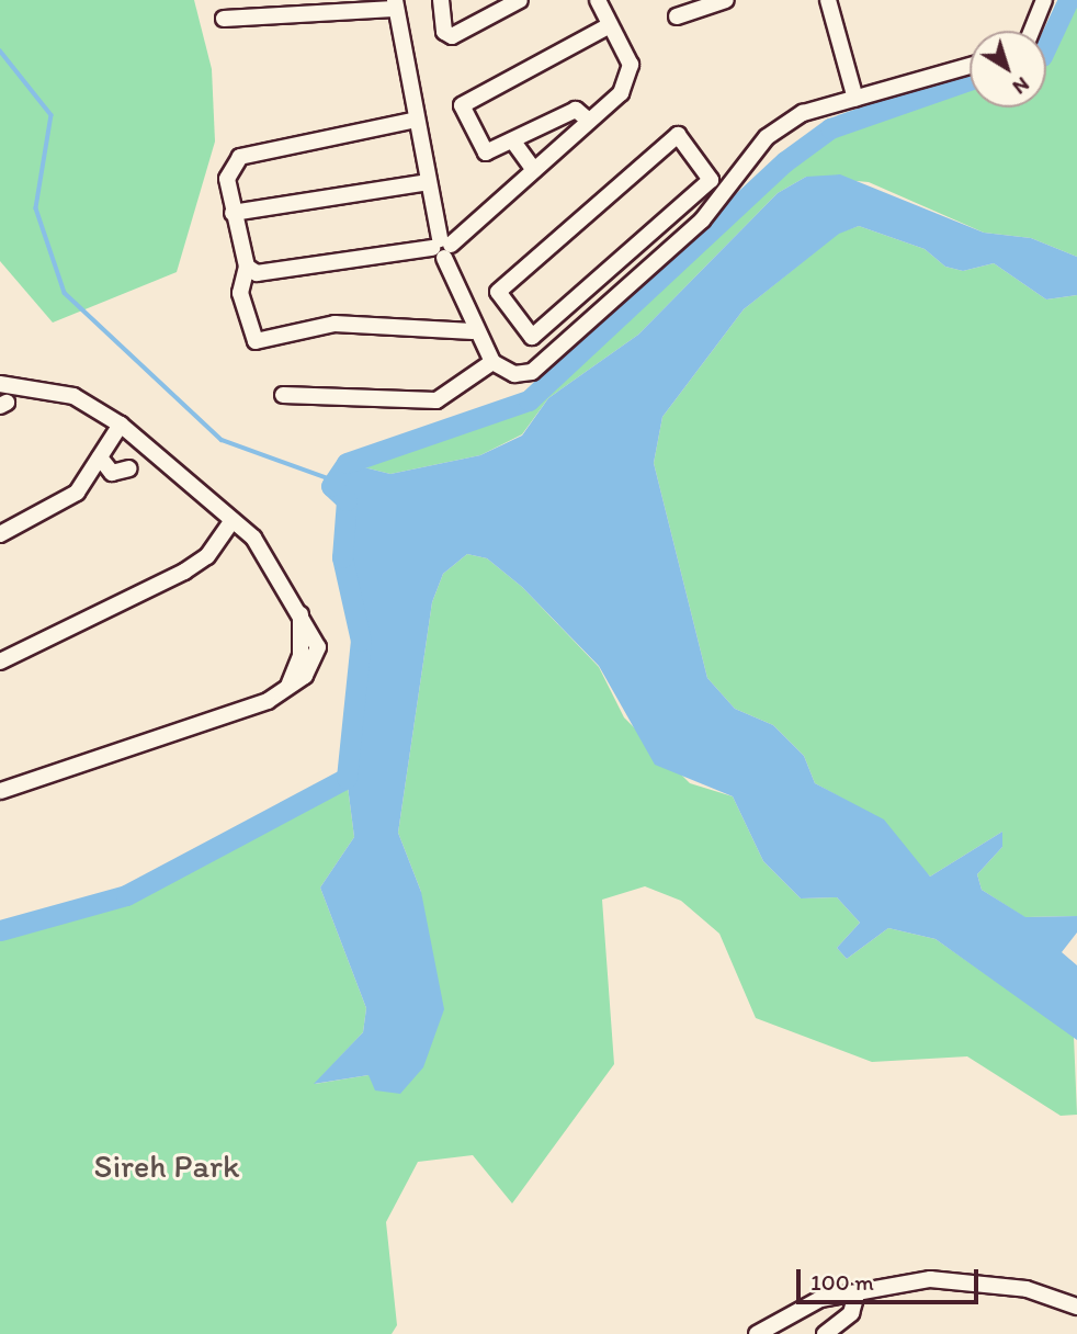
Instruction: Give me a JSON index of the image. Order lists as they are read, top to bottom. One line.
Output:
{"parks":["Sireh Park"],"scale_bar":"100 m","north":"bottom right"}
